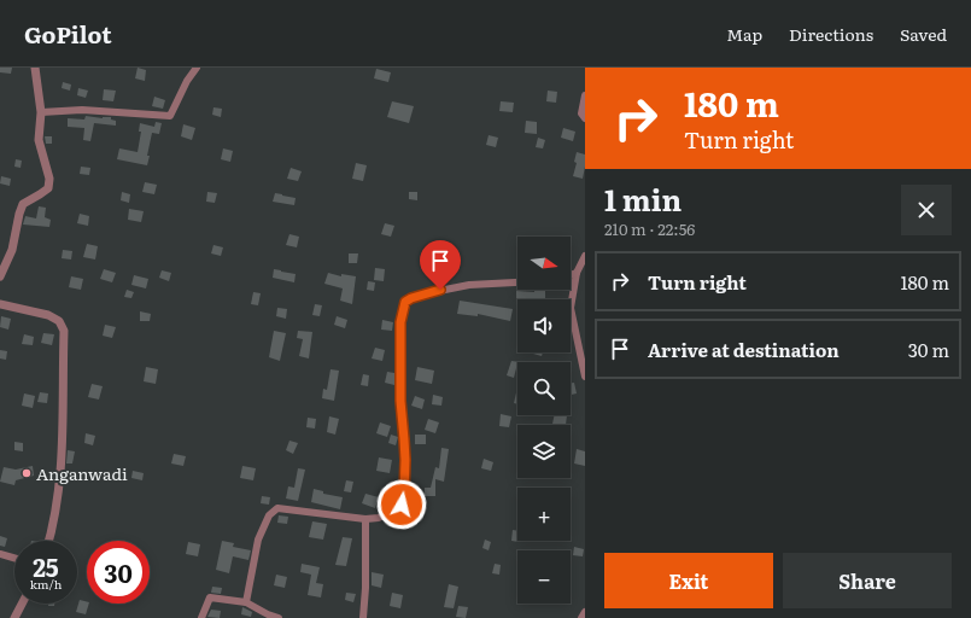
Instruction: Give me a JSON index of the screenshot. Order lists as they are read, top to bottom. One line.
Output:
{"places":["Anganwadi"],"north":"right","page":{"header":"GoPilot","nav":["Map","Directions","Saved"],"turn":["180 m","Turn right"],"heading":["1 min","210 m · 22:56"],"map_buttons":["+","−"],"list":[{"name":"Turn right","value":"180 m"},{"name":"Arrive at destination","value":"30 m"}],"speed":"25 km/h","limit":"30","buttons":["Exit","Share"]}}
